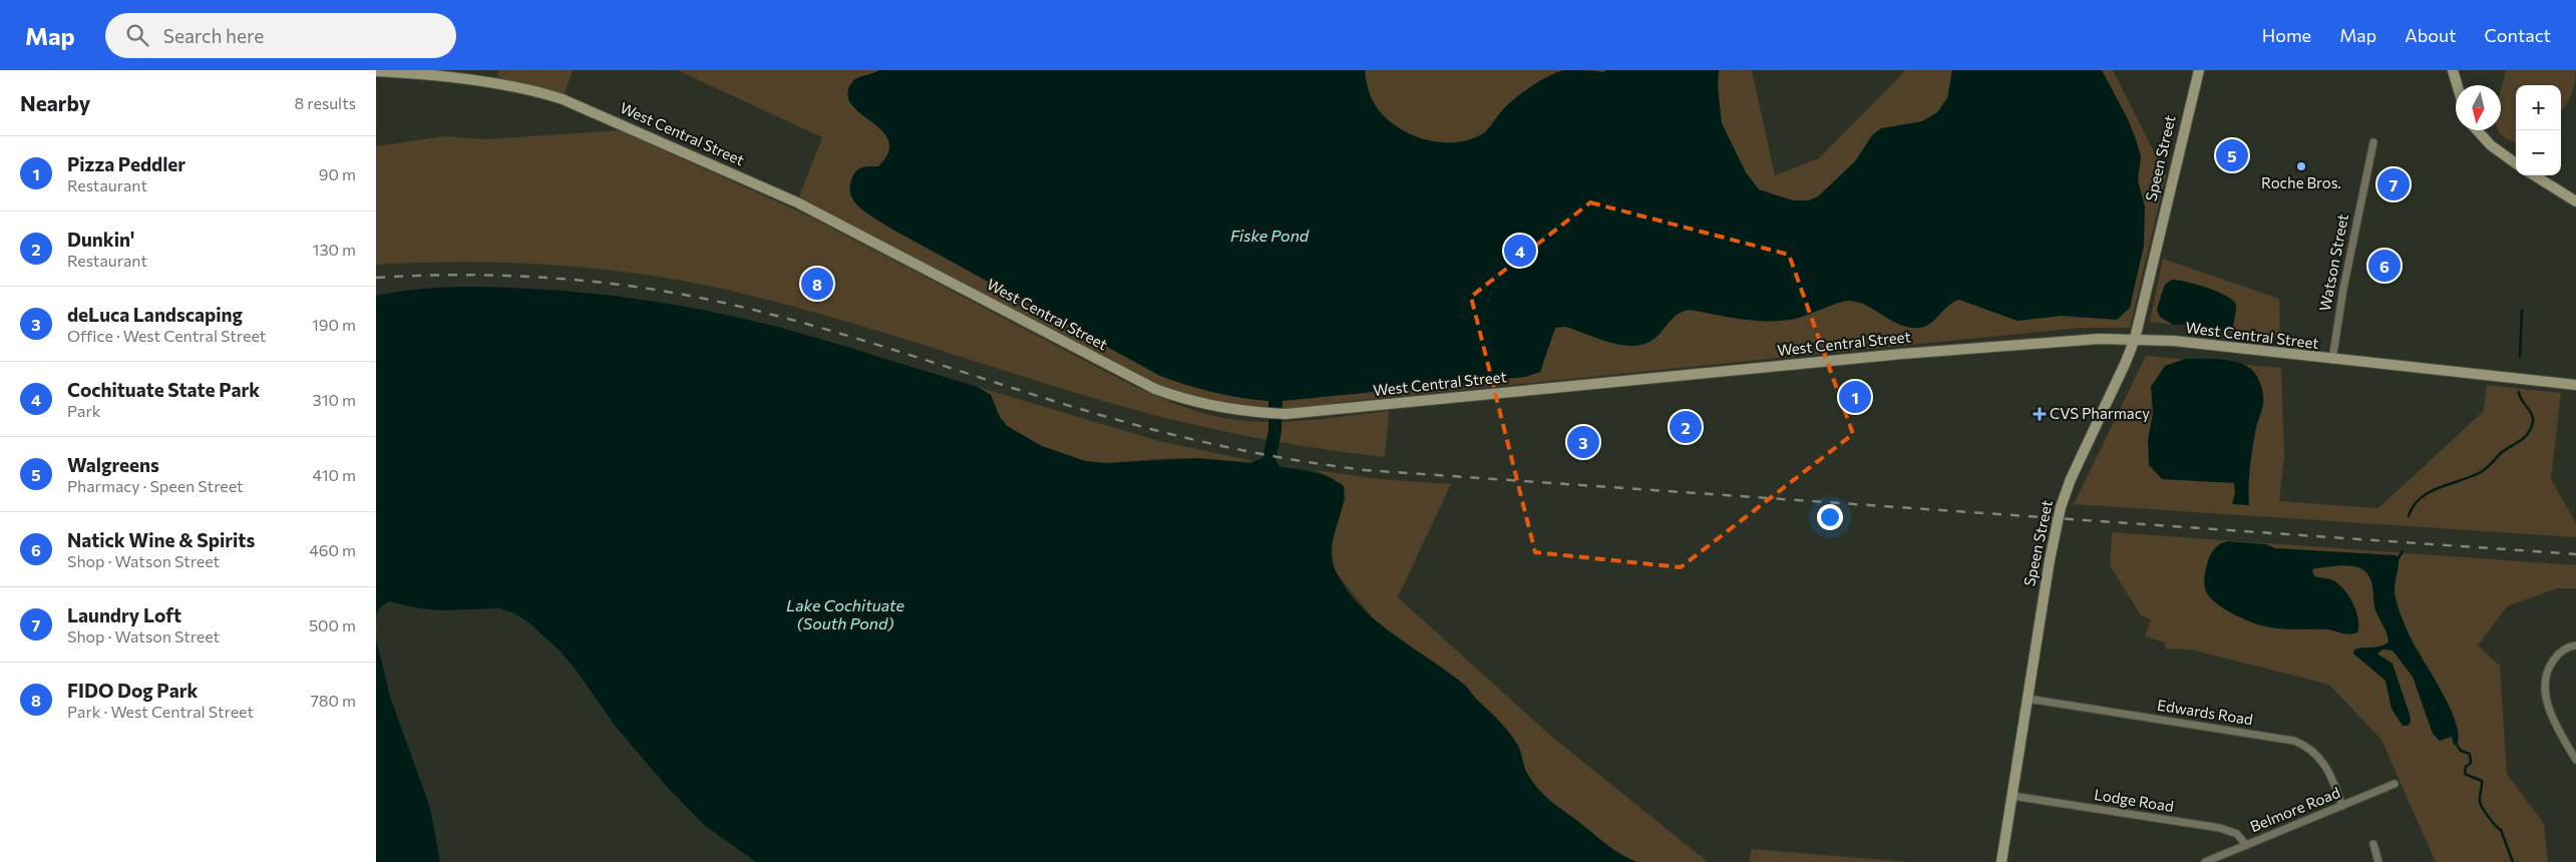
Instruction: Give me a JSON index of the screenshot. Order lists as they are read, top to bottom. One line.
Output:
{"streets":{"main road":["West Central Street","Speen Street"],"street":["Watson Street","Edwards Road","Lodge Road","Belmore Road"]},"crossings":[["West Central Street","Speen Street"],["West Central Street","Watson Street"],["Speen Street","Edwards Road"],["Speen Street","Lodge Road"],["Edwards Road","Belmore Road"],["Lodge Road","Belmore Road"]],"water":["Fiske Pond","Lake Cochituate (South Pond)"],"places":{"other":["Roche Bros."],"health":["CVS Pharmacy"]},"north":"bottom","page":{"header":"Map","search":"Search here","nav":["Home","Map","About","Contact"],"heading":["Nearby","8 results"],"map_buttons":["+","−"],"list":[{"mark":"1","name":"Pizza Peddler","note":"Restaurant","value":"90 m"},{"mark":"2","name":"Dunkin'","note":"Restaurant","value":"130 m"},{"mark":"3","name":"deLuca Landscaping","note":"Office · West Central Street","value":"190 m"},{"mark":"4","name":"Cochituate State Park","note":"Park","value":"310 m"},{"mark":"5","name":"Walgreens","note":"Pharmacy · Speen Street","value":"410 m"},{"mark":"6","name":"Natick Wine & Spirits","note":"Shop · Watson Street","value":"460 m"},{"mark":"7","name":"Laundry Loft","note":"Shop · Watson Street","value":"500 m"},{"mark":"8","name":"FIDO Dog Park","note":"Park · West Central Street","value":"780 m"}],"pins":["5","7","4","6","8","1","2","3"]}}
